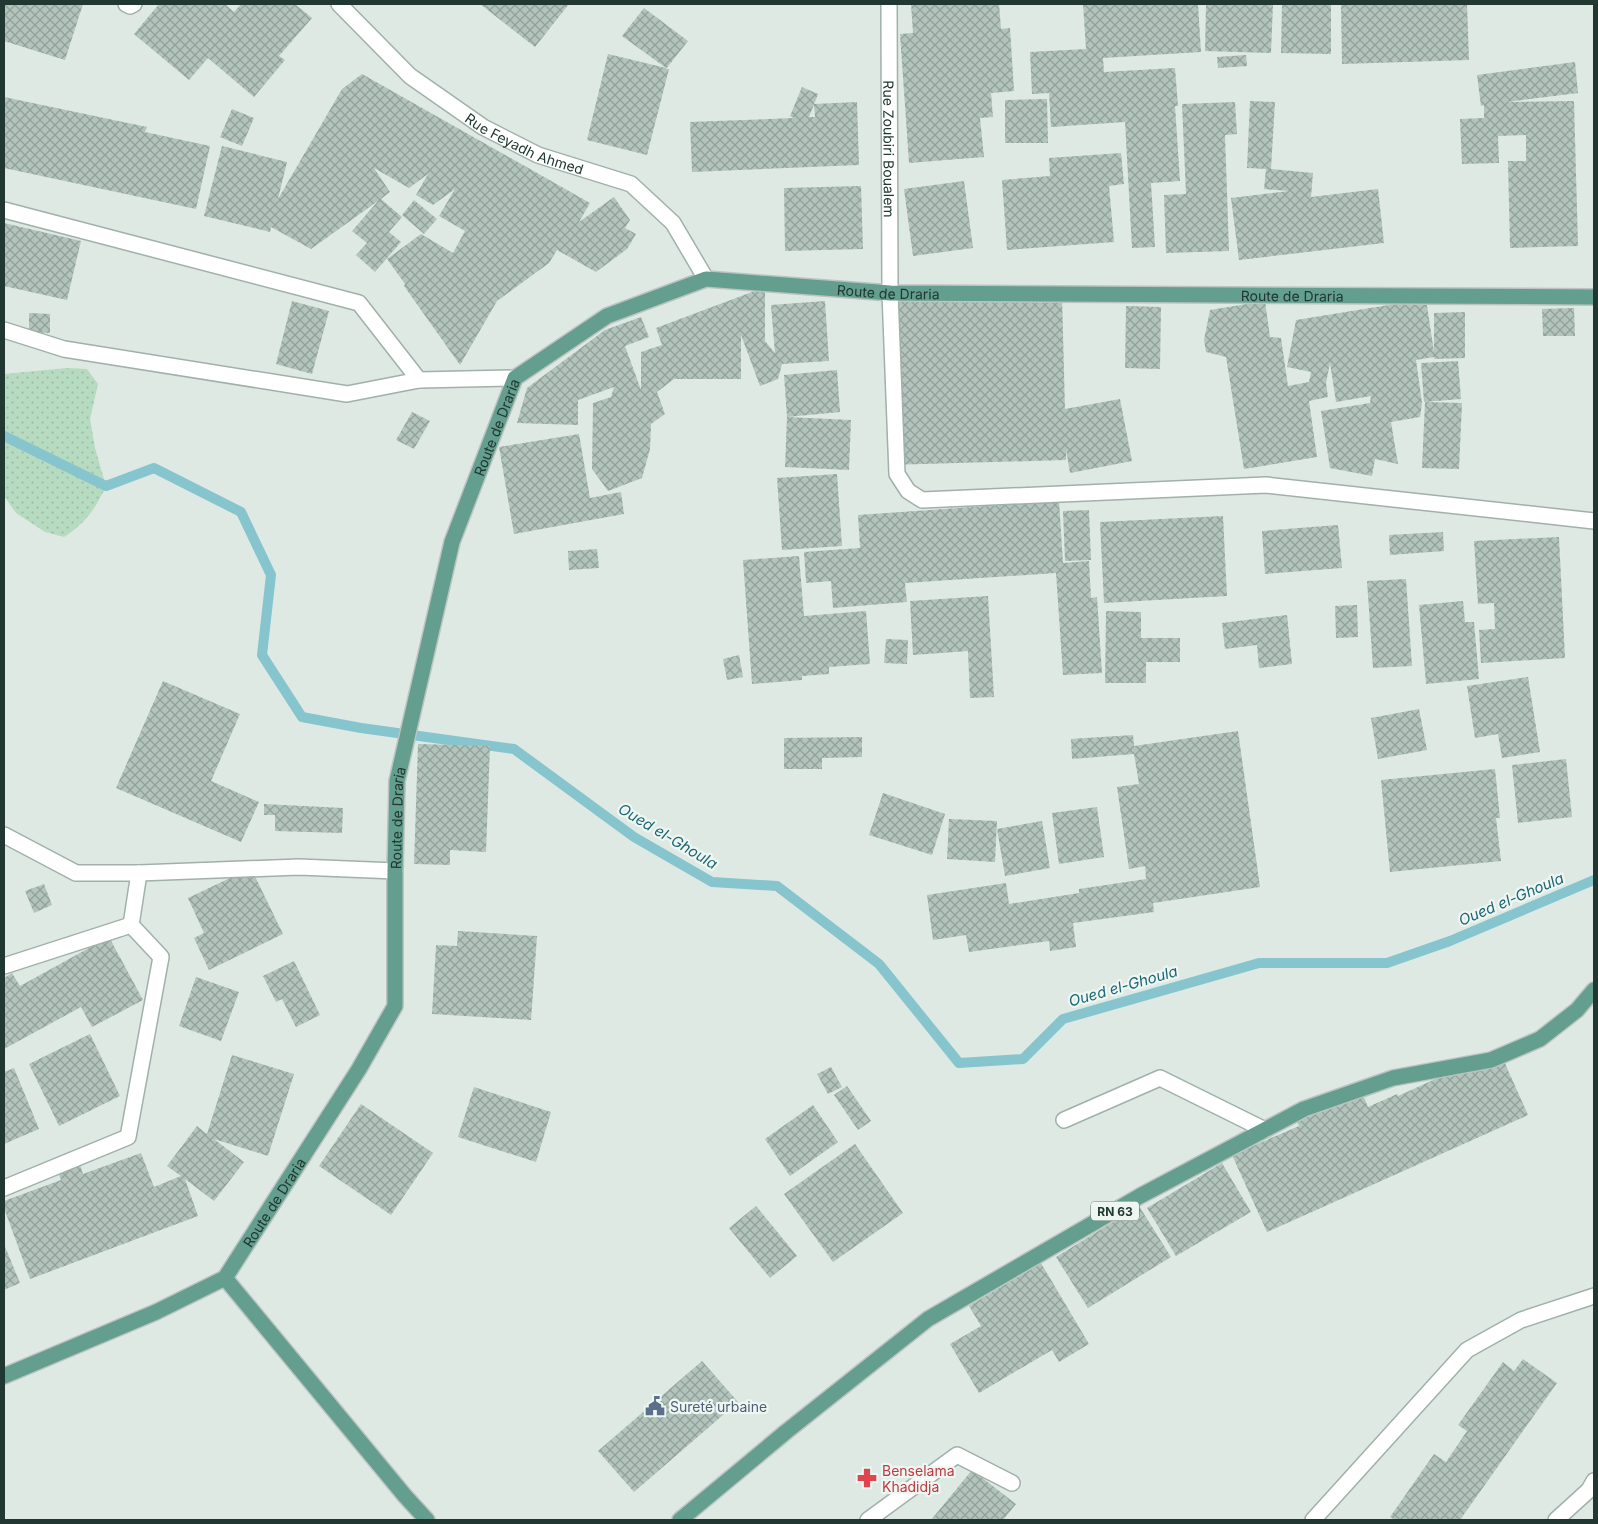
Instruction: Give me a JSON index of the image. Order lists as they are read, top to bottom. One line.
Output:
{"streets":{"main road":["Route de Draria","RN 63"],"street":["Rue Feyadh Ahmed","Rue Zoubiri Boualem"]},"crossings":[["Rue Feyadh Ahmed","Route de Draria"],["Rue Zoubiri Boualem","Route de Draria"]],"water":["Oued el-Ghoula"],"places":{"public building":["Sureté urbaine"],"pharmacy":["Benselama Khadidja"]}}
